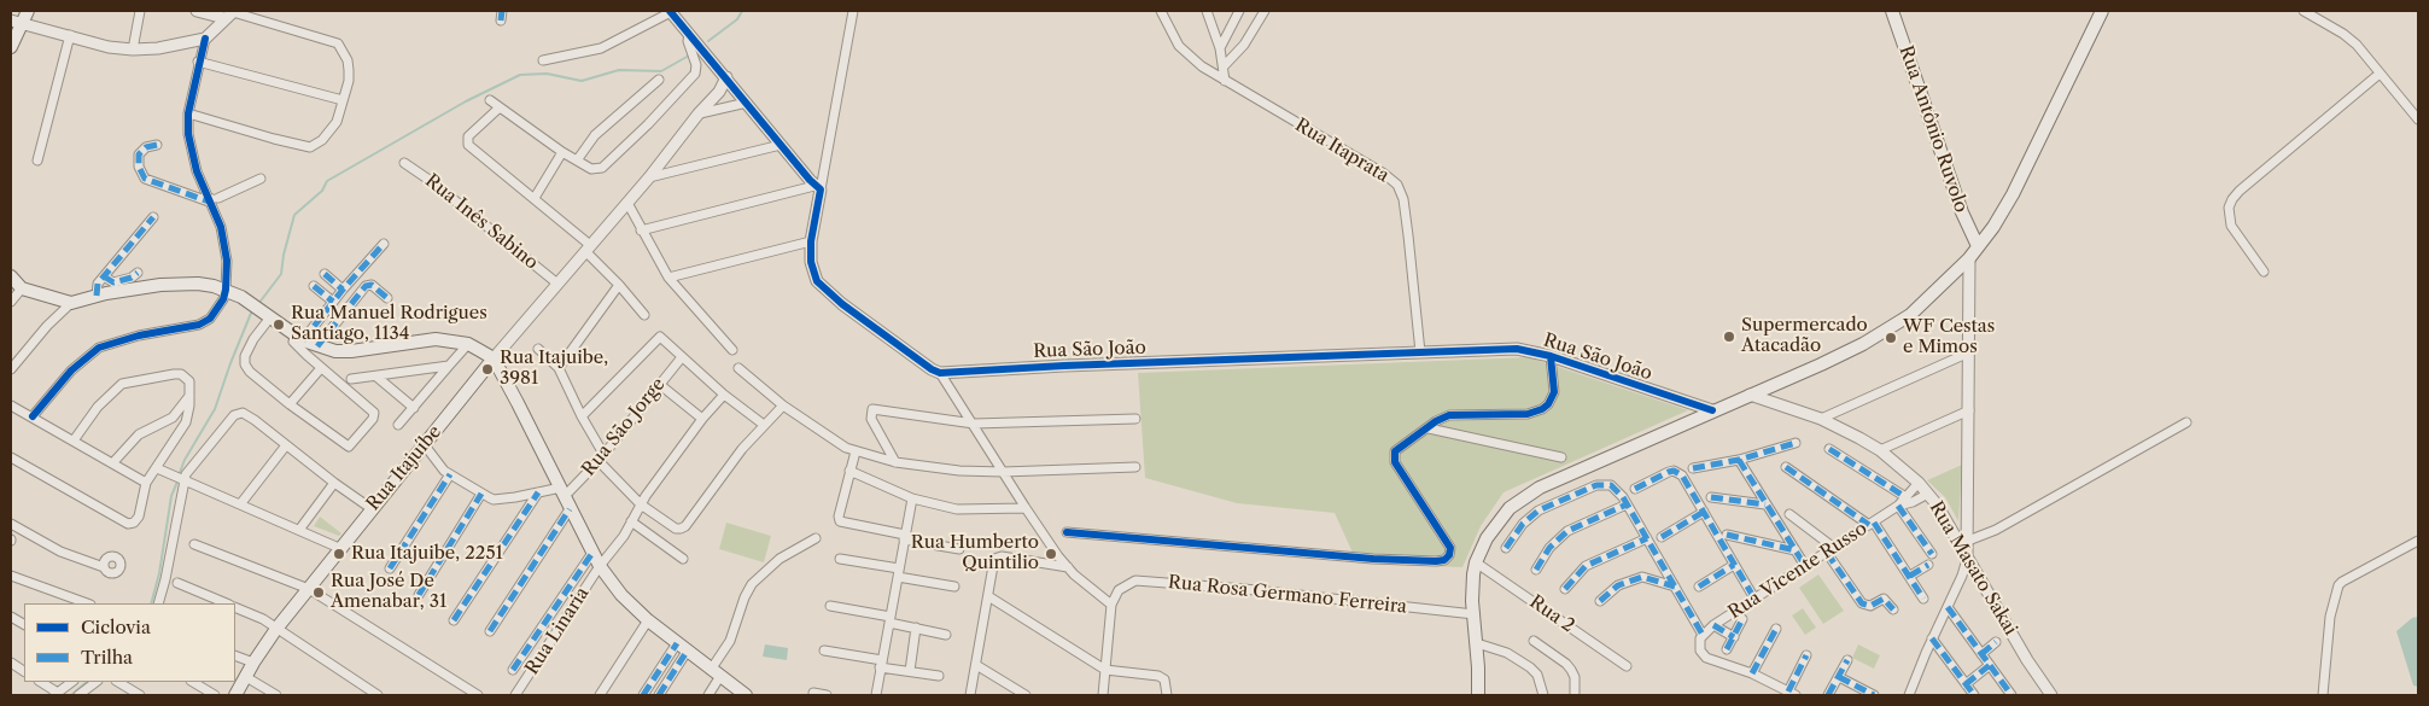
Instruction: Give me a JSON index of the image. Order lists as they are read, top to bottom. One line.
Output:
{"streets":{"main road":["Rua Antônio Ruvolo","Rua Itajuíbe"],"street":["Rua Itaprata","Rua Inês Sabino","Rua São João","Rua São Jorge","Rua Masato Sakai","Rua Vicente Russo","Rua Rosa Germano Ferreira","Rua 2","Rua Linaria"]},"crossings":[["Rua Itaprata","Rua São João"],["Rua Inês Sabino","Rua Itajuíbe"],["Rua Masato Sakai","Rua Vicente Russo"]],"places":["Rua Manuel Rodrigues Santiago, 1134","Supermercado Atacadão","WF Cestas e Mimos","Rua Itajuibe, 3981","Rua Itajuibe, 2251","Rua Humberto Quintilio","Rua José De Amenabar, 31"],"legend":["Ciclovia","Trilha"]}
